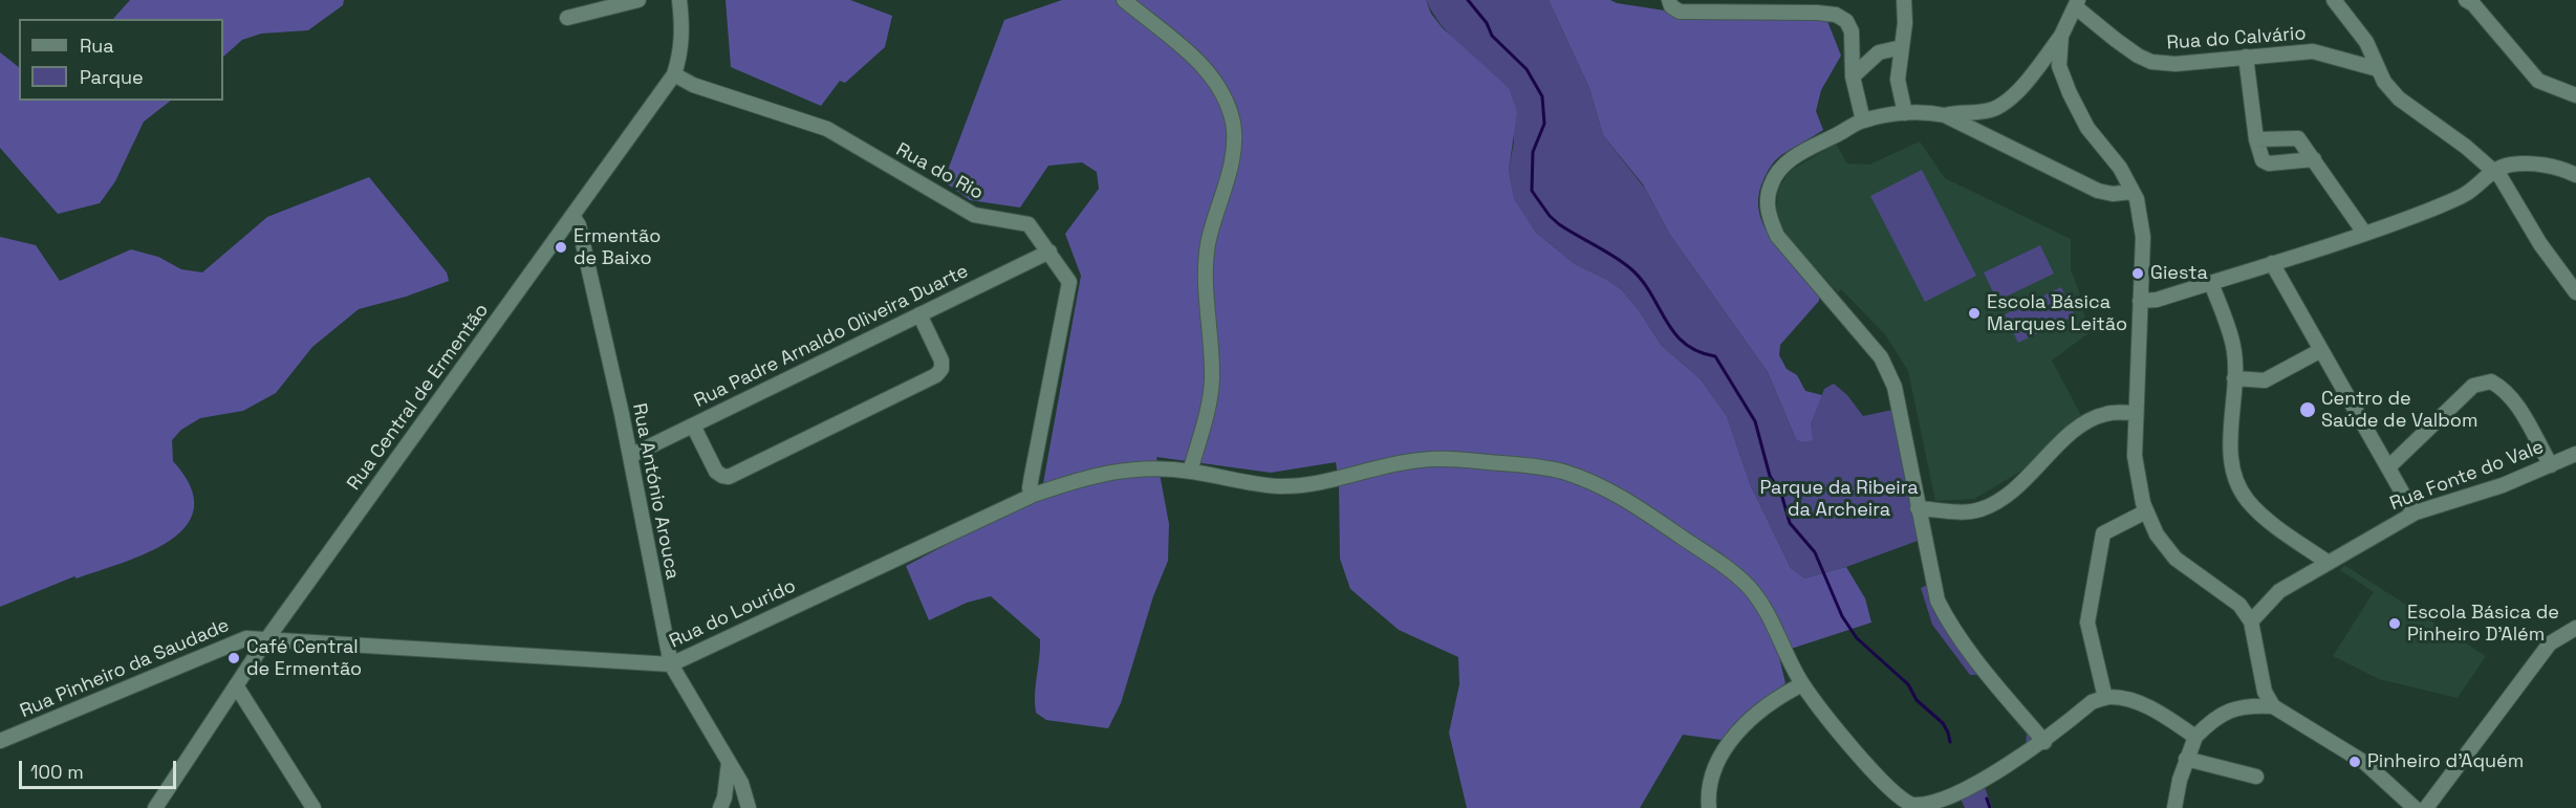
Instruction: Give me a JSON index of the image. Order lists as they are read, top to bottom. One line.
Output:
{"streets":{"street":["Rua do Calvário","Rua do Rio","Rua Padre Arnaldo Oliveira Duarte","Rua Central de Ermentão","Rua Fonte do Vale","Rua António Arouca","Rua do Lourido","Rua Pinheiro da Saudade"]},"crossings":[["Rua do Rio","Rua Padre Arnaldo Oliveira Duarte"],["Rua do Rio","Rua Central de Ermentão"],["Rua do Rio","Rua do Lourido"],["Rua Padre Arnaldo Oliveira Duarte","Rua António Arouca"],["Rua Central de Ermentão","Rua António Arouca"],["Rua Central de Ermentão","Rua do Lourido"],["Rua Central de Ermentão","Rua Pinheiro da Saudade"],["Rua António Arouca","Rua do Lourido"],["Rua do Lourido","Rua Pinheiro da Saudade"]],"parks":["Parque da Ribeira da Archeira"],"places":["Ermentão de Baixo","Giesta","Escola Básica Marques Leitão","Centro de Saúde de Valbom","Escola Básica de Pinheiro D'Além","Café Central de Ermentão","Pinheiro d'Aquém"],"legend":["Rua","Parque"],"scale_bar":"100 m"}
